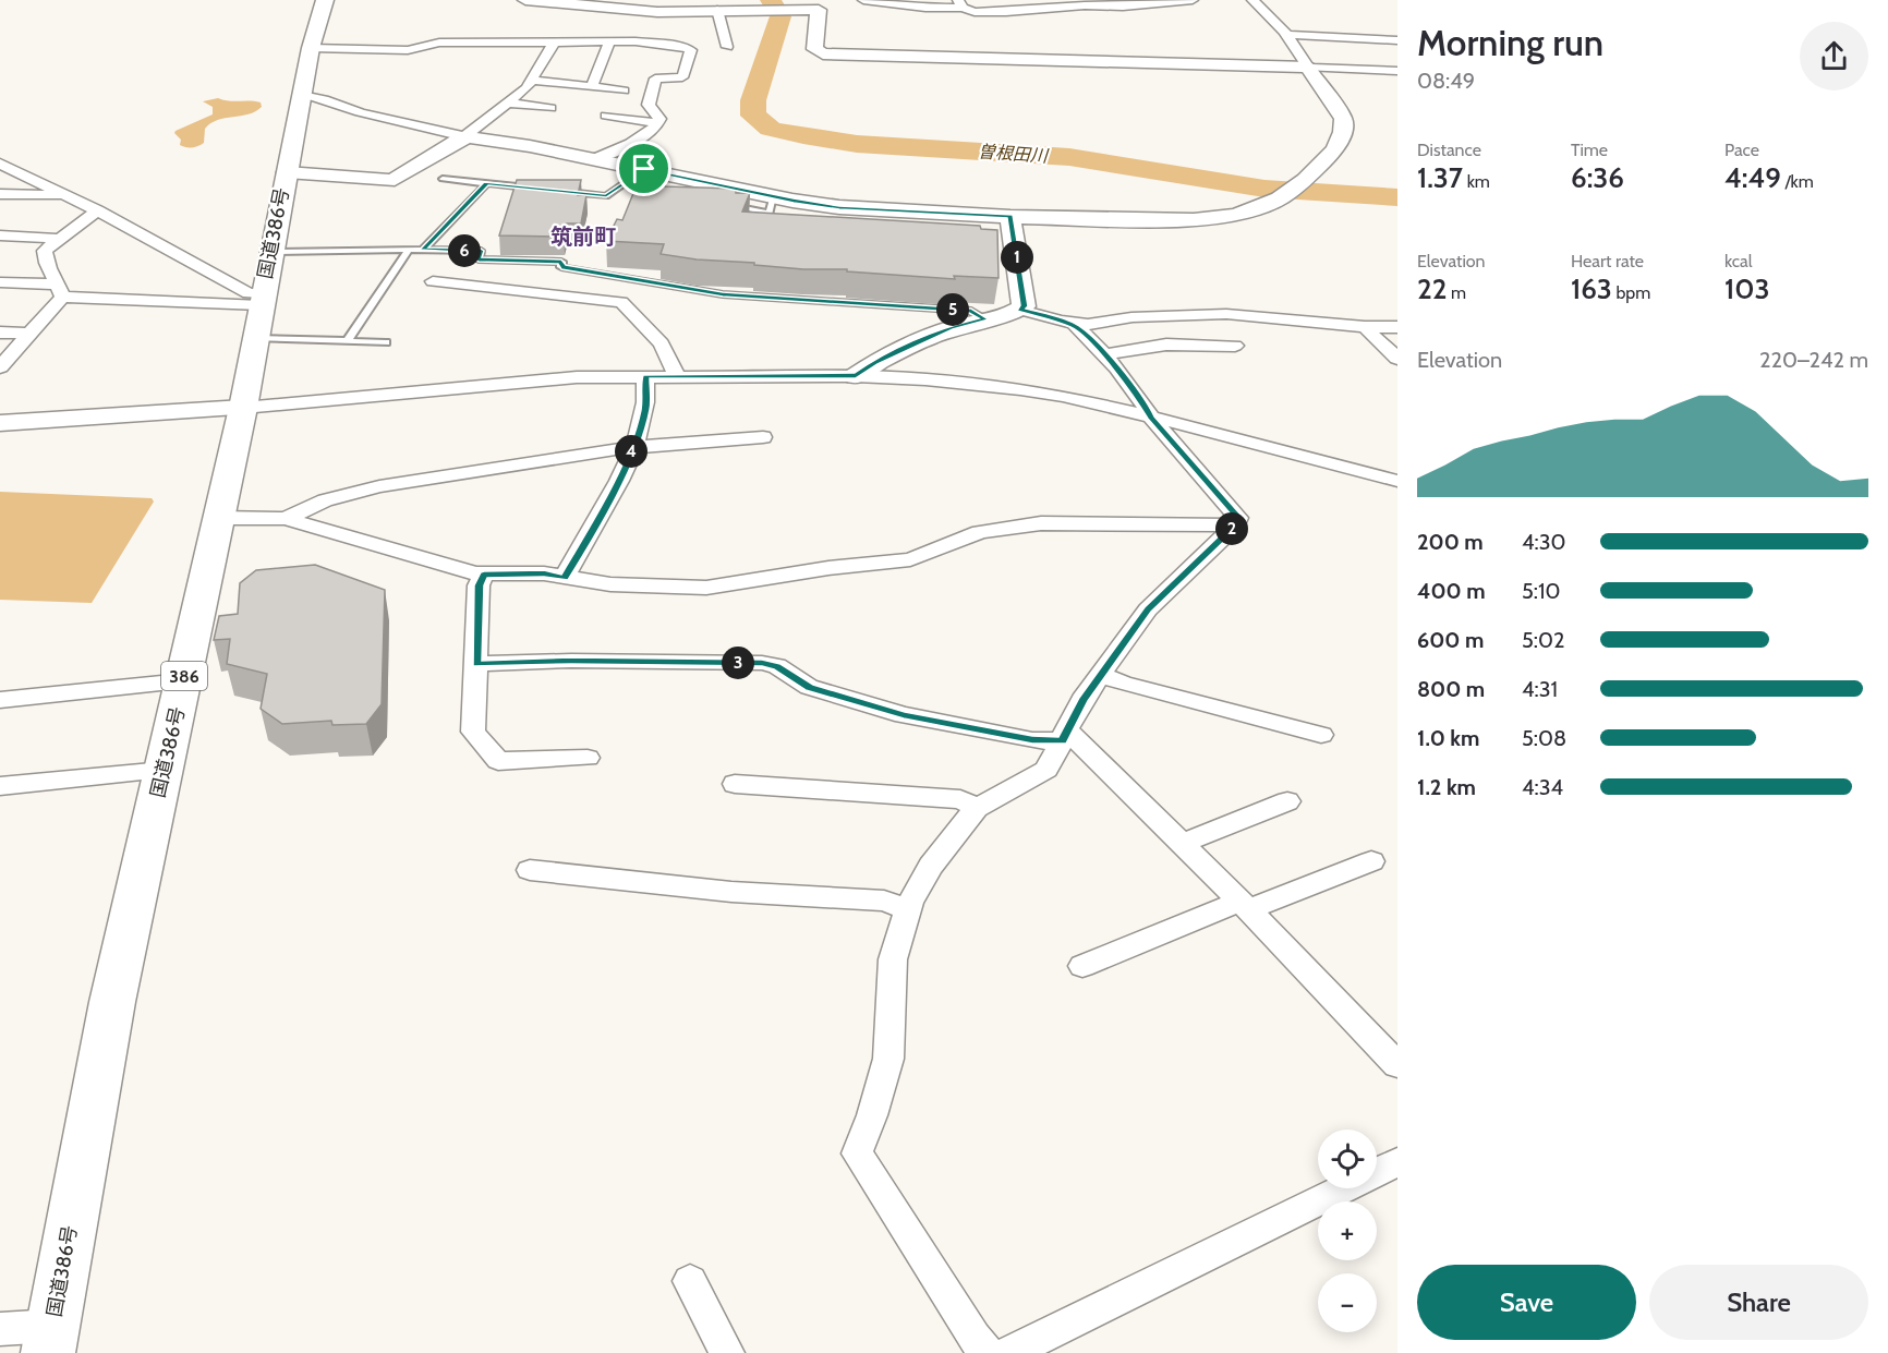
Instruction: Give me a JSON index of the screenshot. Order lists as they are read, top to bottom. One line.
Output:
{"streets":{"highway":["国道386号","386"]},"districts":["筑前町"],"water":["曽根田川"],"page":{"heading":["Morning run","08:49"],"stats":[["Distance","1.37 km"],["Time","6:36"],["Pace","4:49 /km"],["Elevation","22 m"],["Heart rate","163 bpm"],["kcal","103"]],"pins":["6","1","5","4","2","3"],"chart":["Elevation","220–242 m"],"list":[{"name":"200 m","note":"4:30"},{"name":"400 m","note":"5:10"},{"name":"600 m","note":"5:02"},{"name":"800 m","note":"4:31"},{"name":"1.0 km","note":"5:08"},{"name":"1.2 km","note":"4:34"}],"map_buttons":["+","−"],"buttons":["Save","Share"]}}
